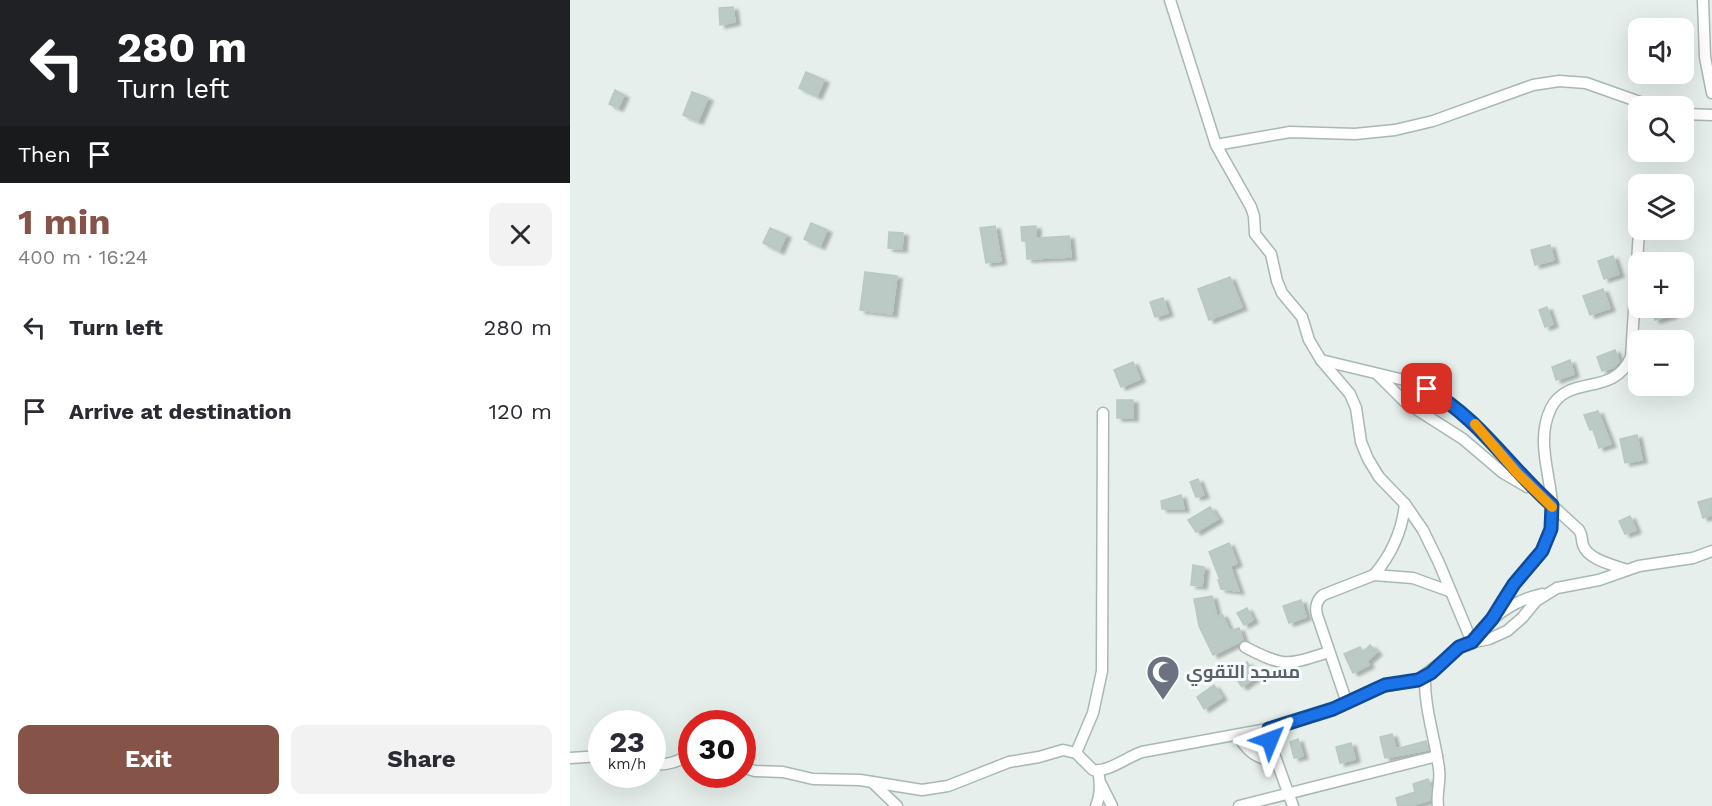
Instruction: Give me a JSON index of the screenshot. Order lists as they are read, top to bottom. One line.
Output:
{"places":{"mosque":["مسجد التقوي"]},"page":{"turn":["280 m","Turn left"],"map_buttons":["+","−"],"then":"Then","heading":["1 min","400 m · 16:24"],"list":[{"name":"Turn left","value":"280 m"},{"name":"Arrive at destination","value":"120 m"}],"speed":"23 km/h","limit":"30","buttons":["Exit","Share"]}}
